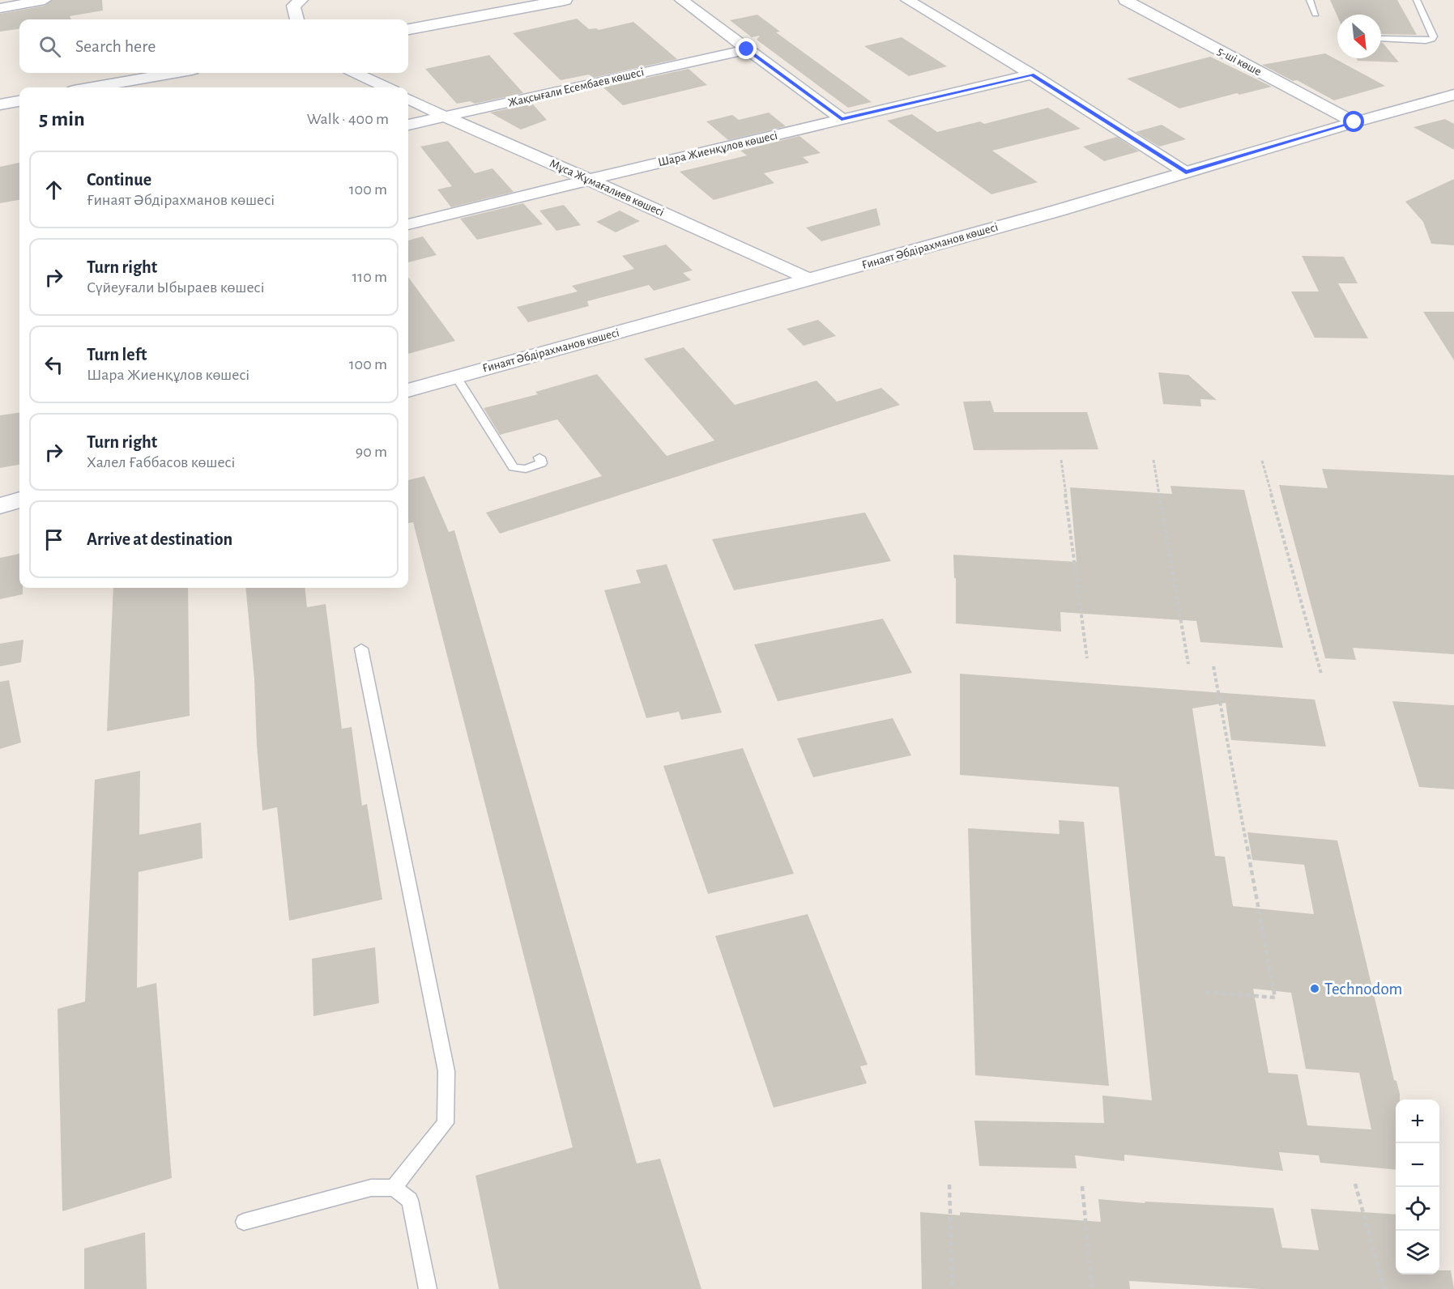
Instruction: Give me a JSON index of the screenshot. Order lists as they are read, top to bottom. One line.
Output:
{"streets":{"street":["5-шi көше","Жақсығали Есембаев көшесi","Шара Жиенқұлов көшесі","Мұса Жұмағалиев көшесі","Ғинаят Әбдірахманов көшесі"]},"crossings":[["5-шi көше","Ғинаят Әбдірахманов көшесі"],["Жақсығали Есембаев көшесi","Мұса Жұмағалиев көшесі"],["Шара Жиенқұлов көшесі","Мұса Жұмағалиев көшесі"],["Мұса Жұмағалиев көшесі","Ғинаят Әбдірахманов көшесі"]],"places":["Technodom"],"north":"bottom right","page":{"search":"Search here","heading":["5 min","Walk · 400 m"],"list":[["Continue","Ғинаят Әбдірахманов көшесі","100 m"],["Turn right","Сүйеуғали Ыбыраев көшесi","110 m"],["Turn left","Шара Жиенқұлов көшесі","100 m"],["Turn right","Халел Ғаббасов көшесі","90 m"],"Arrive at destination"],"map_buttons":["+","−"]}}
